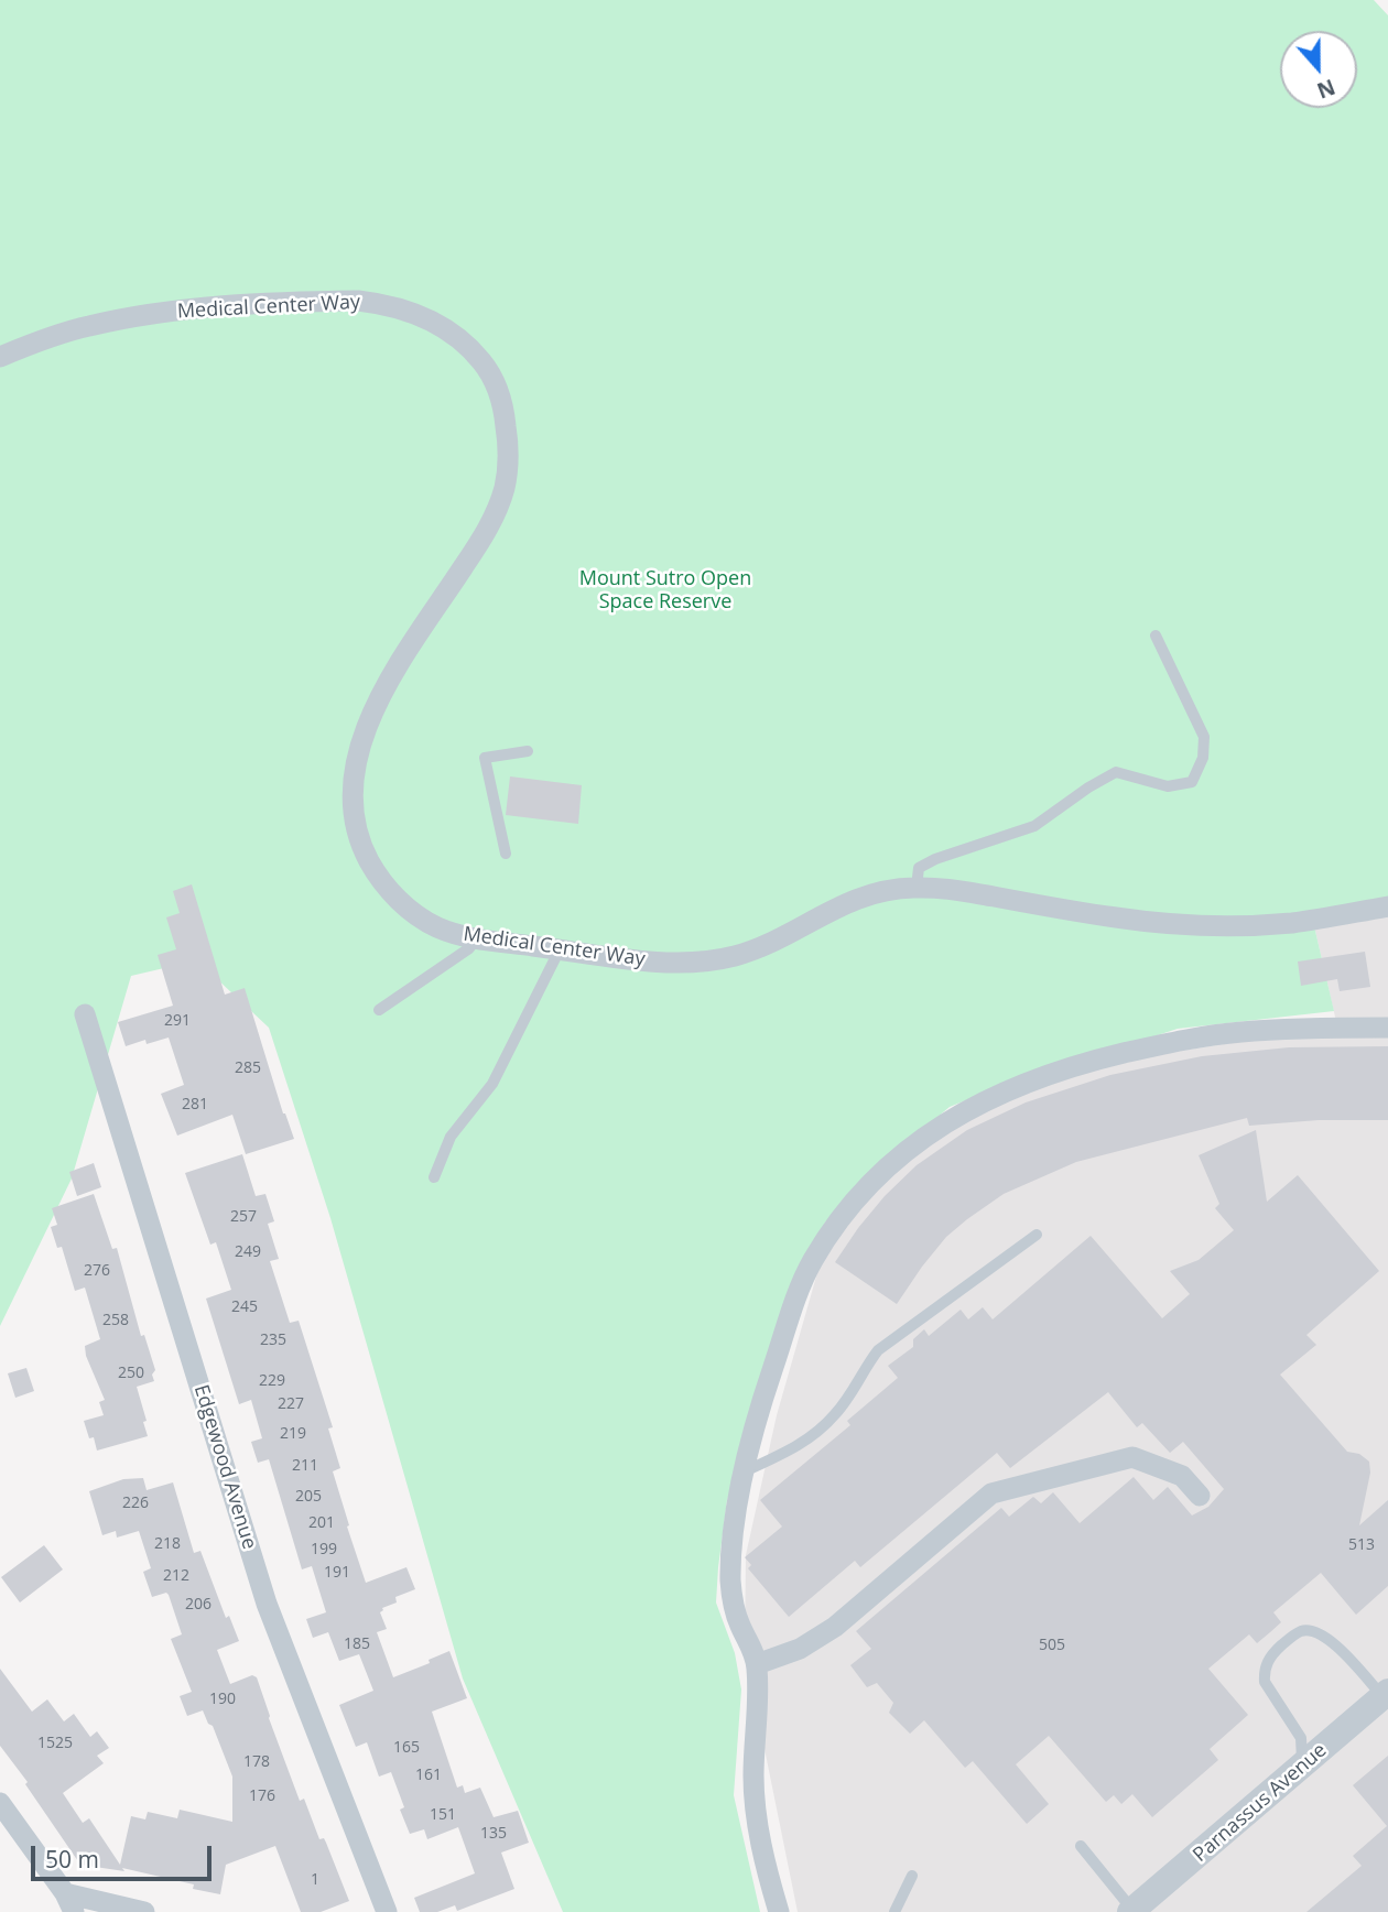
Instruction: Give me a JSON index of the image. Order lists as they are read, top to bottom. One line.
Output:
{"streets":{"street":["Medical Center Way","Edgewood Avenue","Parnassus Avenue"]},"parks":["Mount Sutro Open Space Reserve"],"house_numbers":["291","285","281","257","249","276","245","258","235","250","229","227","219","211","205","226","201","218","513","199","191","212","206","185","505","190","1525","165","178","161","176","151","135","1"],"scale_bar":"50 m","north":"bottom"}
